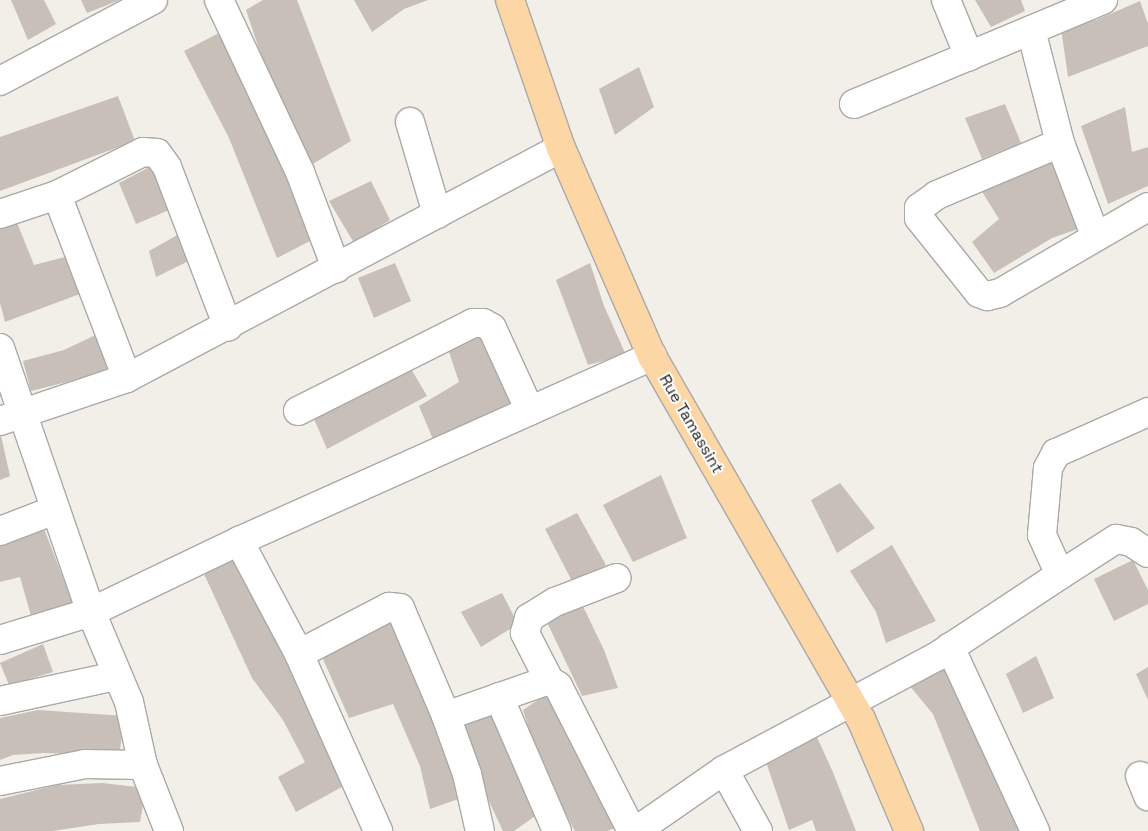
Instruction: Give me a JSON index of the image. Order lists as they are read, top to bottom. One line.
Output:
{"streets":{"main road":["Rue Tamassint"]}}
